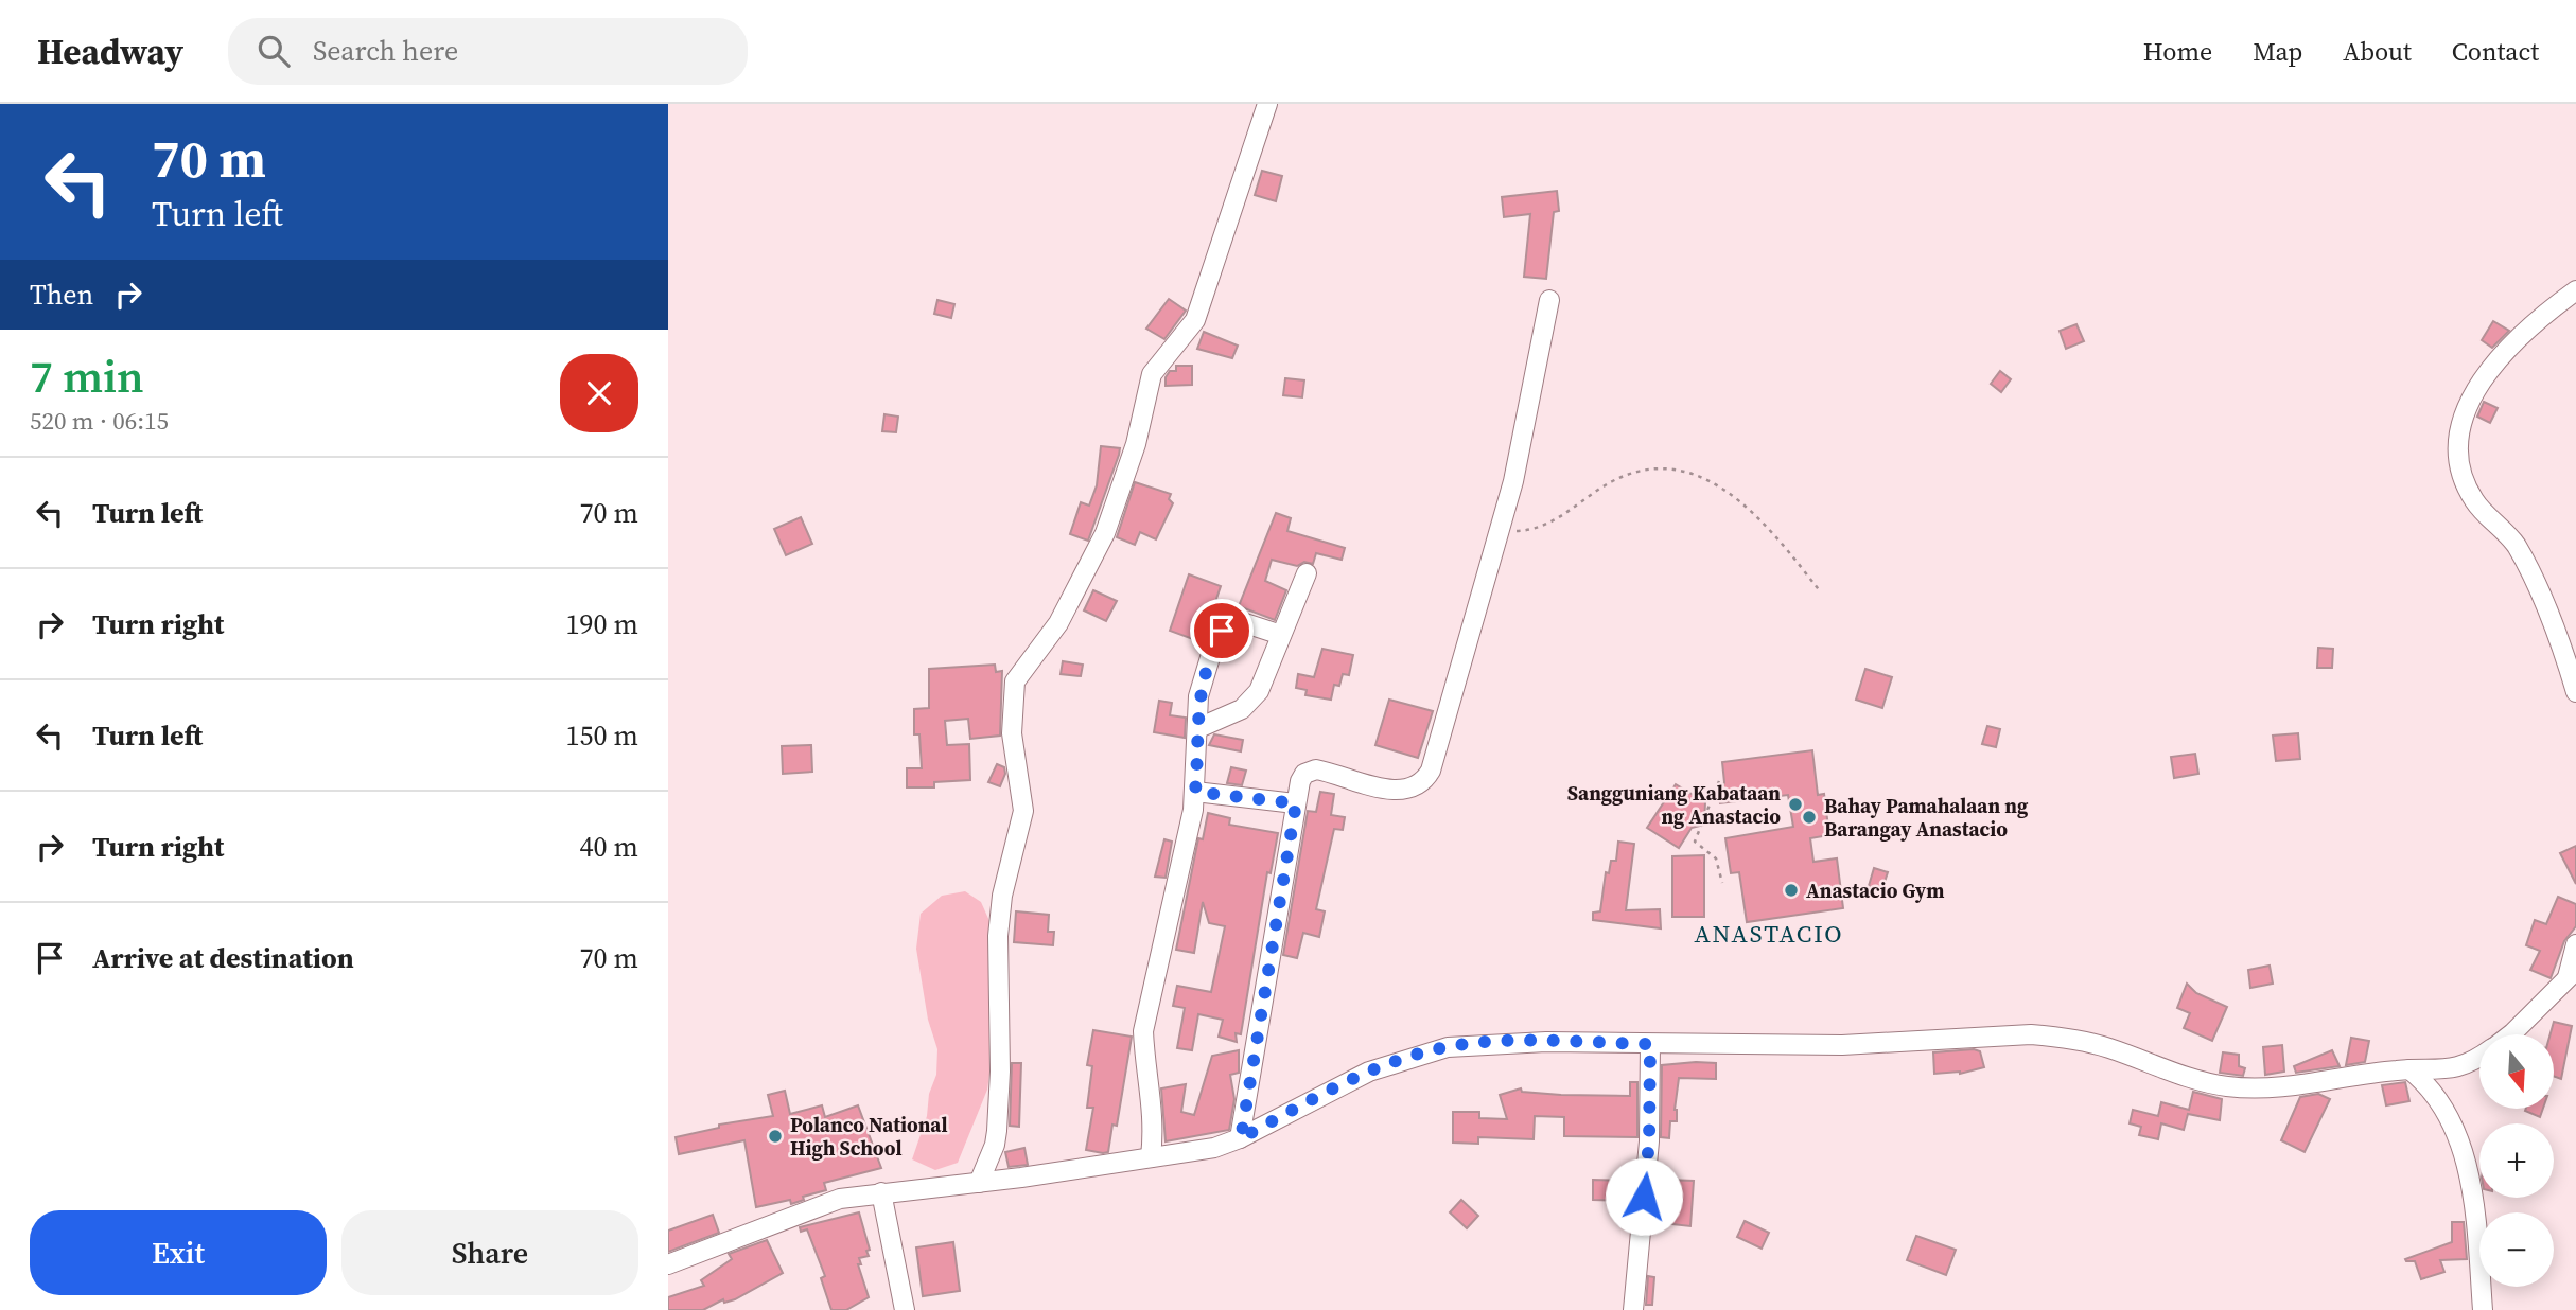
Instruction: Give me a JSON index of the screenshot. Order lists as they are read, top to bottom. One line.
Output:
{"districts":["ANASTACIO"],"places":["Sangguniang Kabataan ng Anastacio","Bahay Pamahalaan ng Barangay Anastacio","Anastacio Gym","Polanco National High School"],"north":"bottom","page":{"header":"Headway","search":"Search here","nav":["Home","Map","About","Contact"],"turn":["70 m","Turn left"],"then":"Then","heading":["7 min","520 m · 06:15"],"list":[{"name":"Turn left","value":"70 m"},{"name":"Turn right","value":"190 m"},{"name":"Turn left","value":"150 m"},{"name":"Turn right","value":"40 m"},{"name":"Arrive at destination","value":"70 m"}],"map_buttons":["+","−"],"buttons":["Exit","Share"]}}
